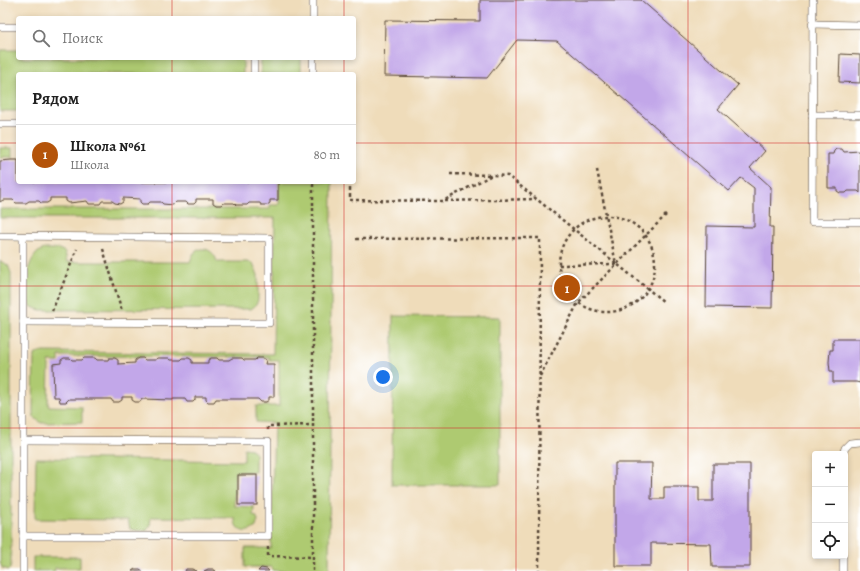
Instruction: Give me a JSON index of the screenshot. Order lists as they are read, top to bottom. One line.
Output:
{"page":{"search":"Поиск","heading":"Рядом","list":[{"mark":"1","name":"Школа №61","note":"Школа","value":"80 m"}],"pins":"1","map_buttons":["+","−"]}}
